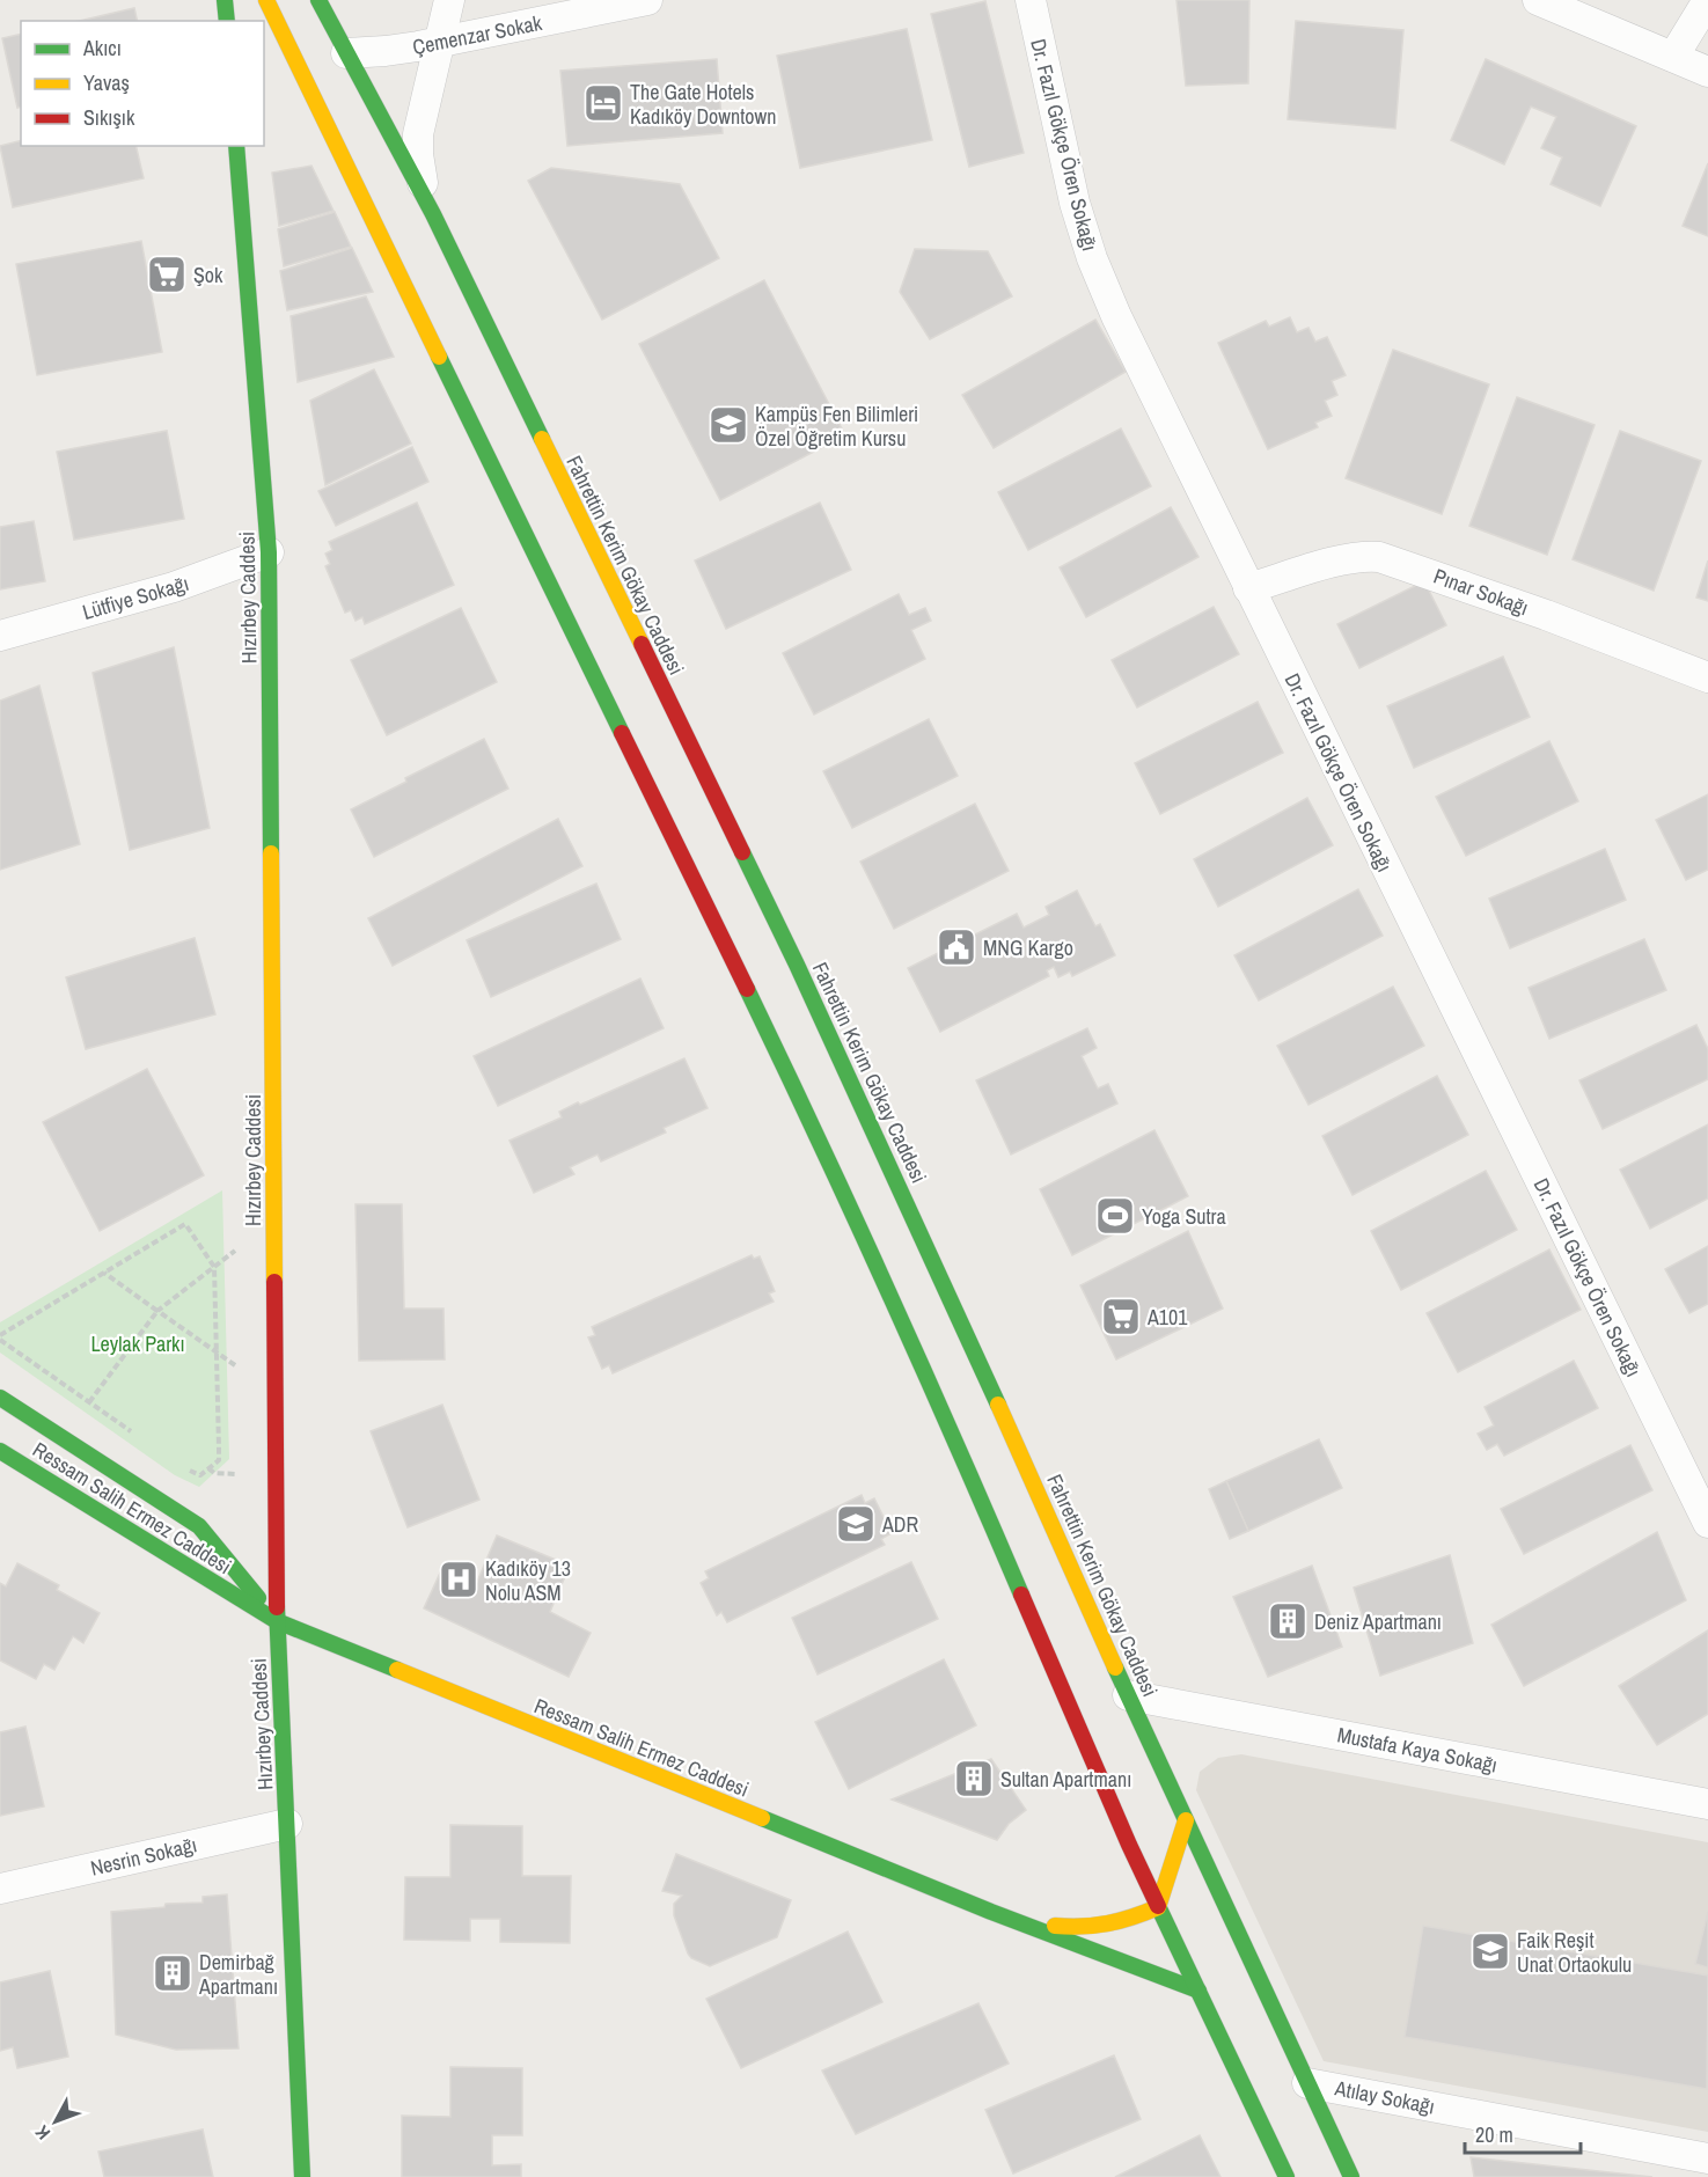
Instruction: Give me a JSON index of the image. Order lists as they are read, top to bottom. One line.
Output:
{"streets":{"main road":["Fahrettin Kerim Gökay Caddesi","Hızırbey Caddesi","Ressam Salih Ermez Caddesi"],"street":["Çemenzar Sokak","Dr. Fazıl Gökçe Ören Sokağı","Pınar Sokağı","Lütfiye Sokağı","Mustafa Kaya Sokağı","Nesrin Sokağı","Atılay Sokağı"]},"crossings":[["Çemenzar Sokak","Fahrettin Kerim Gökay Caddesi"],["Dr. Fazıl Gökçe Ören Sokağı","Pınar Sokağı"],["Fahrettin Kerim Gökay Caddesi","Mustafa Kaya Sokağı"],["Fahrettin Kerim Gökay Caddesi","Atılay Sokağı"],["Lütfiye Sokağı","Hızırbey Caddesi"],["Hızırbey Caddesi","Ressam Salih Ermez Caddesi"],["Hızırbey Caddesi","Nesrin Sokağı"]],"parks":["Leylak Parkı"],"places":{"hotel":["The Gate Hotels Kadıköy Downtown"],"supermarket":["Şok","A101"],"school or university":["Kampüs Fen Bilimleri Özel Öğretim Kursu","ADR","Faik Reşit Unat Ortaokulu"],"public building":["MNG Kargo"],"sports":["Yoga Sutra"],"hospital":["Kadıköy 13 Nolu ASM"],"building":["Deniz Apartmanı","Sultan Apartmanı","Demirbağ Apartmanı"]},"legend":["Akıcı","Yavaş","Sıkışık"],"scale_bar":"20 m","north":"bottom left"}
